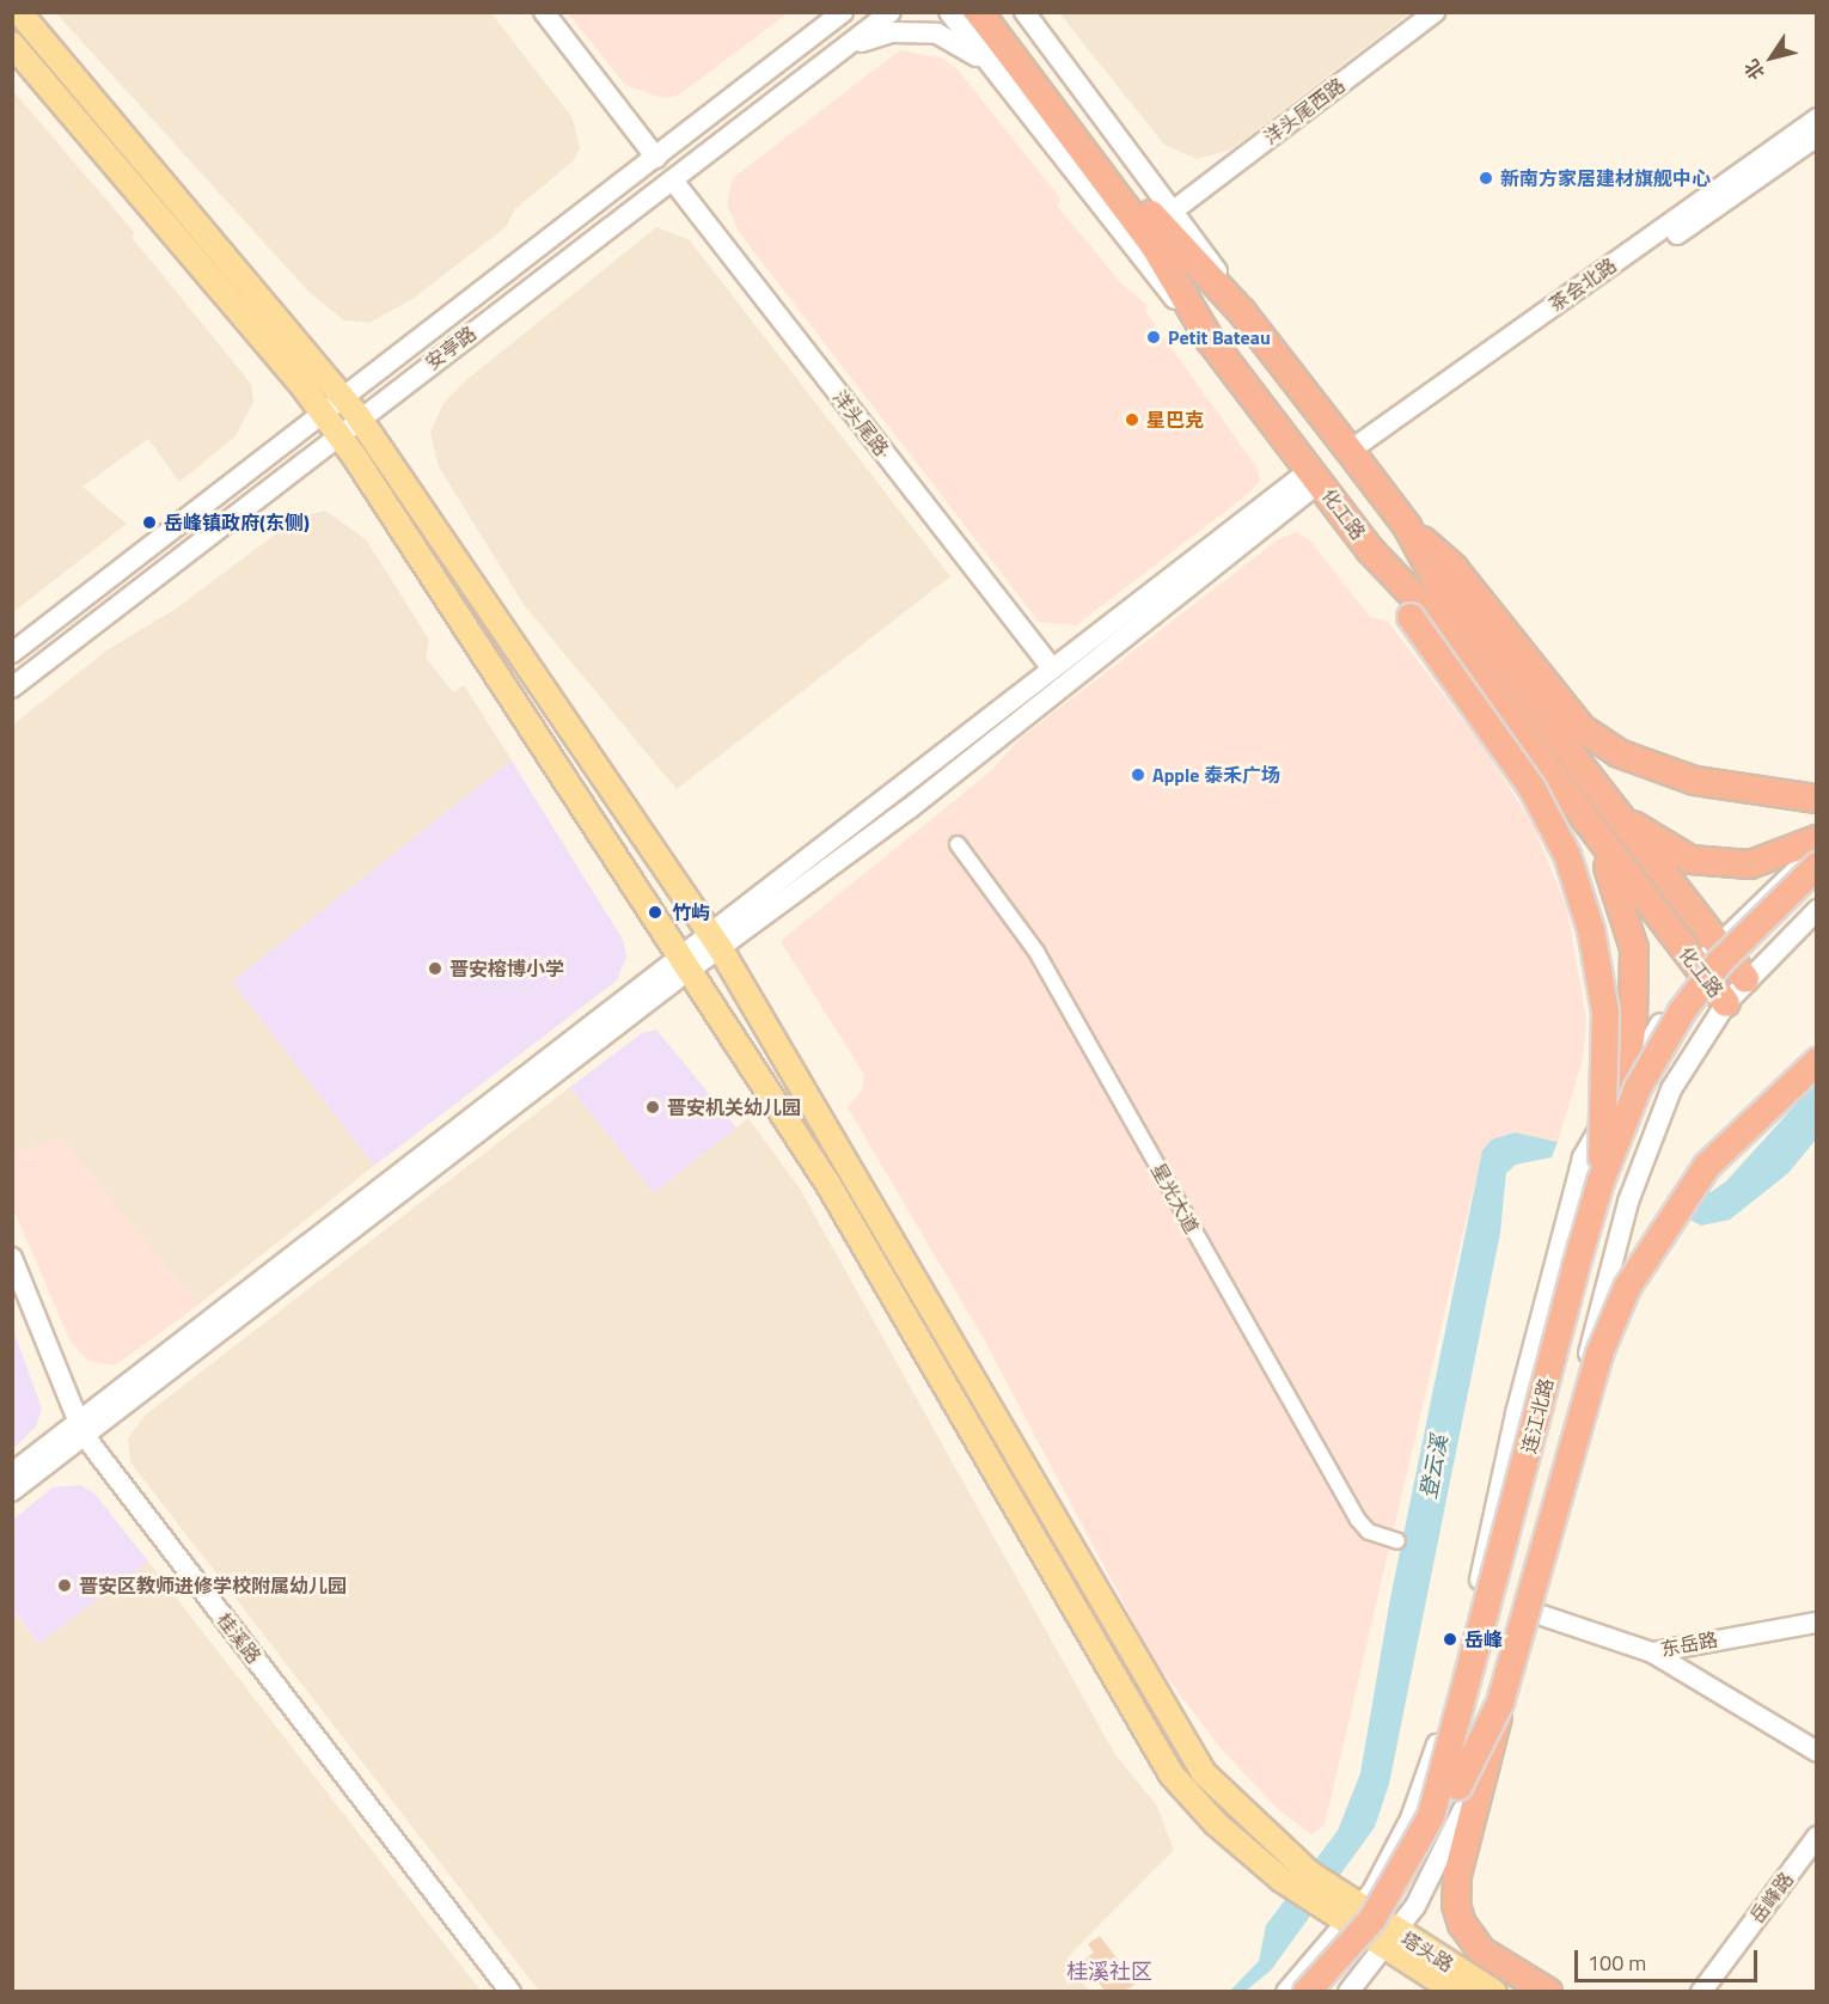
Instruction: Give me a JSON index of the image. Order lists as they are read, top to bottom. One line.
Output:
{"streets":{"highway":["化工路","连江北路"],"main road":["洋头尾西路","茶会北路","安亭路","洋头尾路·","桂溪路","东岳路","岳峰路","塔头路"],"street":["星光大道"]},"crossings":[["茶会北路","化工路"],["安亭路","洋头尾路·"]],"districts":["桂溪社区"],"water":["登云溪"],"places":["新南方家居建材旗舰中心","Petit Bateau","星巴克","岳峰镇政府(东侧)","Apple 泰禾广场","竹屿","晋安榕博小学","晋安机关幼儿园","晋安区教师进修学校附属幼儿园","岳峰"],"scale_bar":"100 m","north":"bottom left"}
